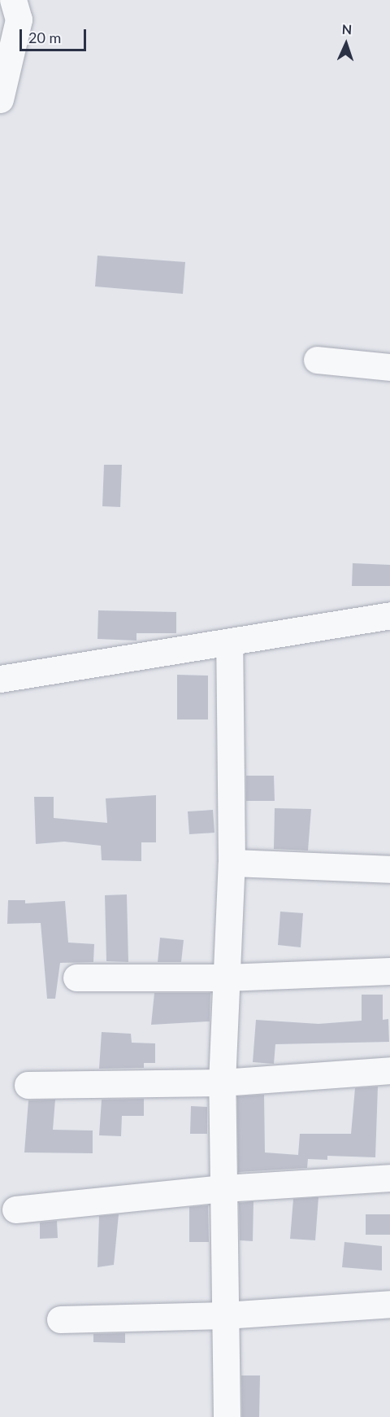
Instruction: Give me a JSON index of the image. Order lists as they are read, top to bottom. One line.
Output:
{"scale_bar":"20 m","north":"top"}
